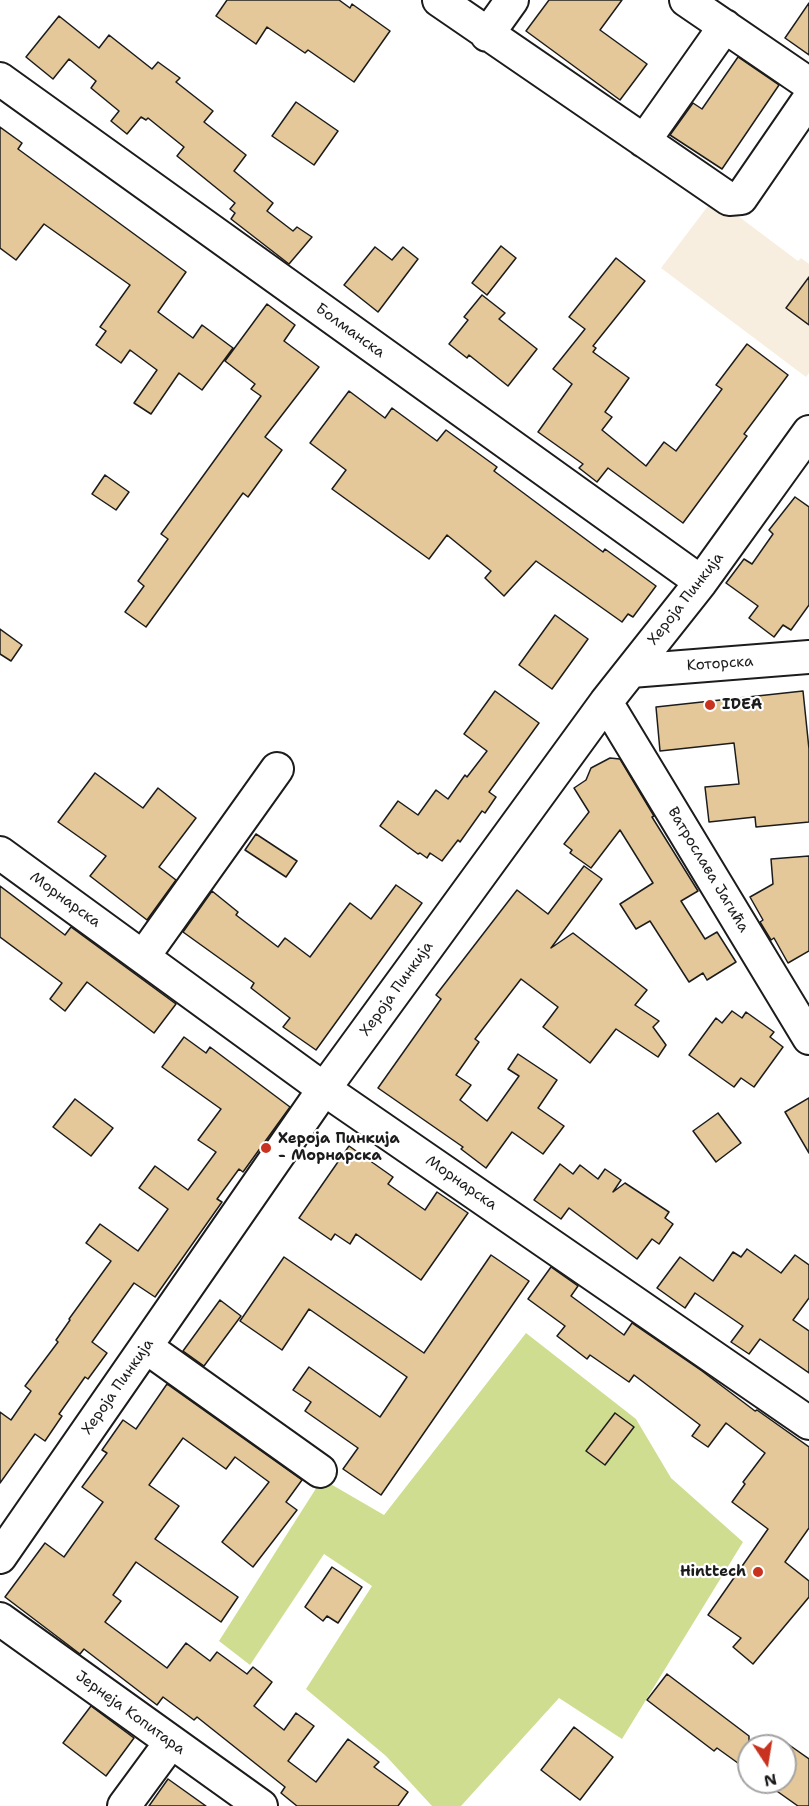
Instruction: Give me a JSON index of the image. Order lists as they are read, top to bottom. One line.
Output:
{"streets":{"street":["Болманска","Хероја Пинкија","Которска","Ватрослава Јагића","Морнарска","Јернеја Копитара"]},"crossings":[["Болманска","Хероја Пинкија"],["Хероја Пинкија","Которска"],["Хероја Пинкија","Ватрослава Јагића"],["Хероја Пинкија","Морнарска"]],"places":["IDEA","Хероја Пинкија - Морнарска","Hinttech"],"north":"bottom"}
